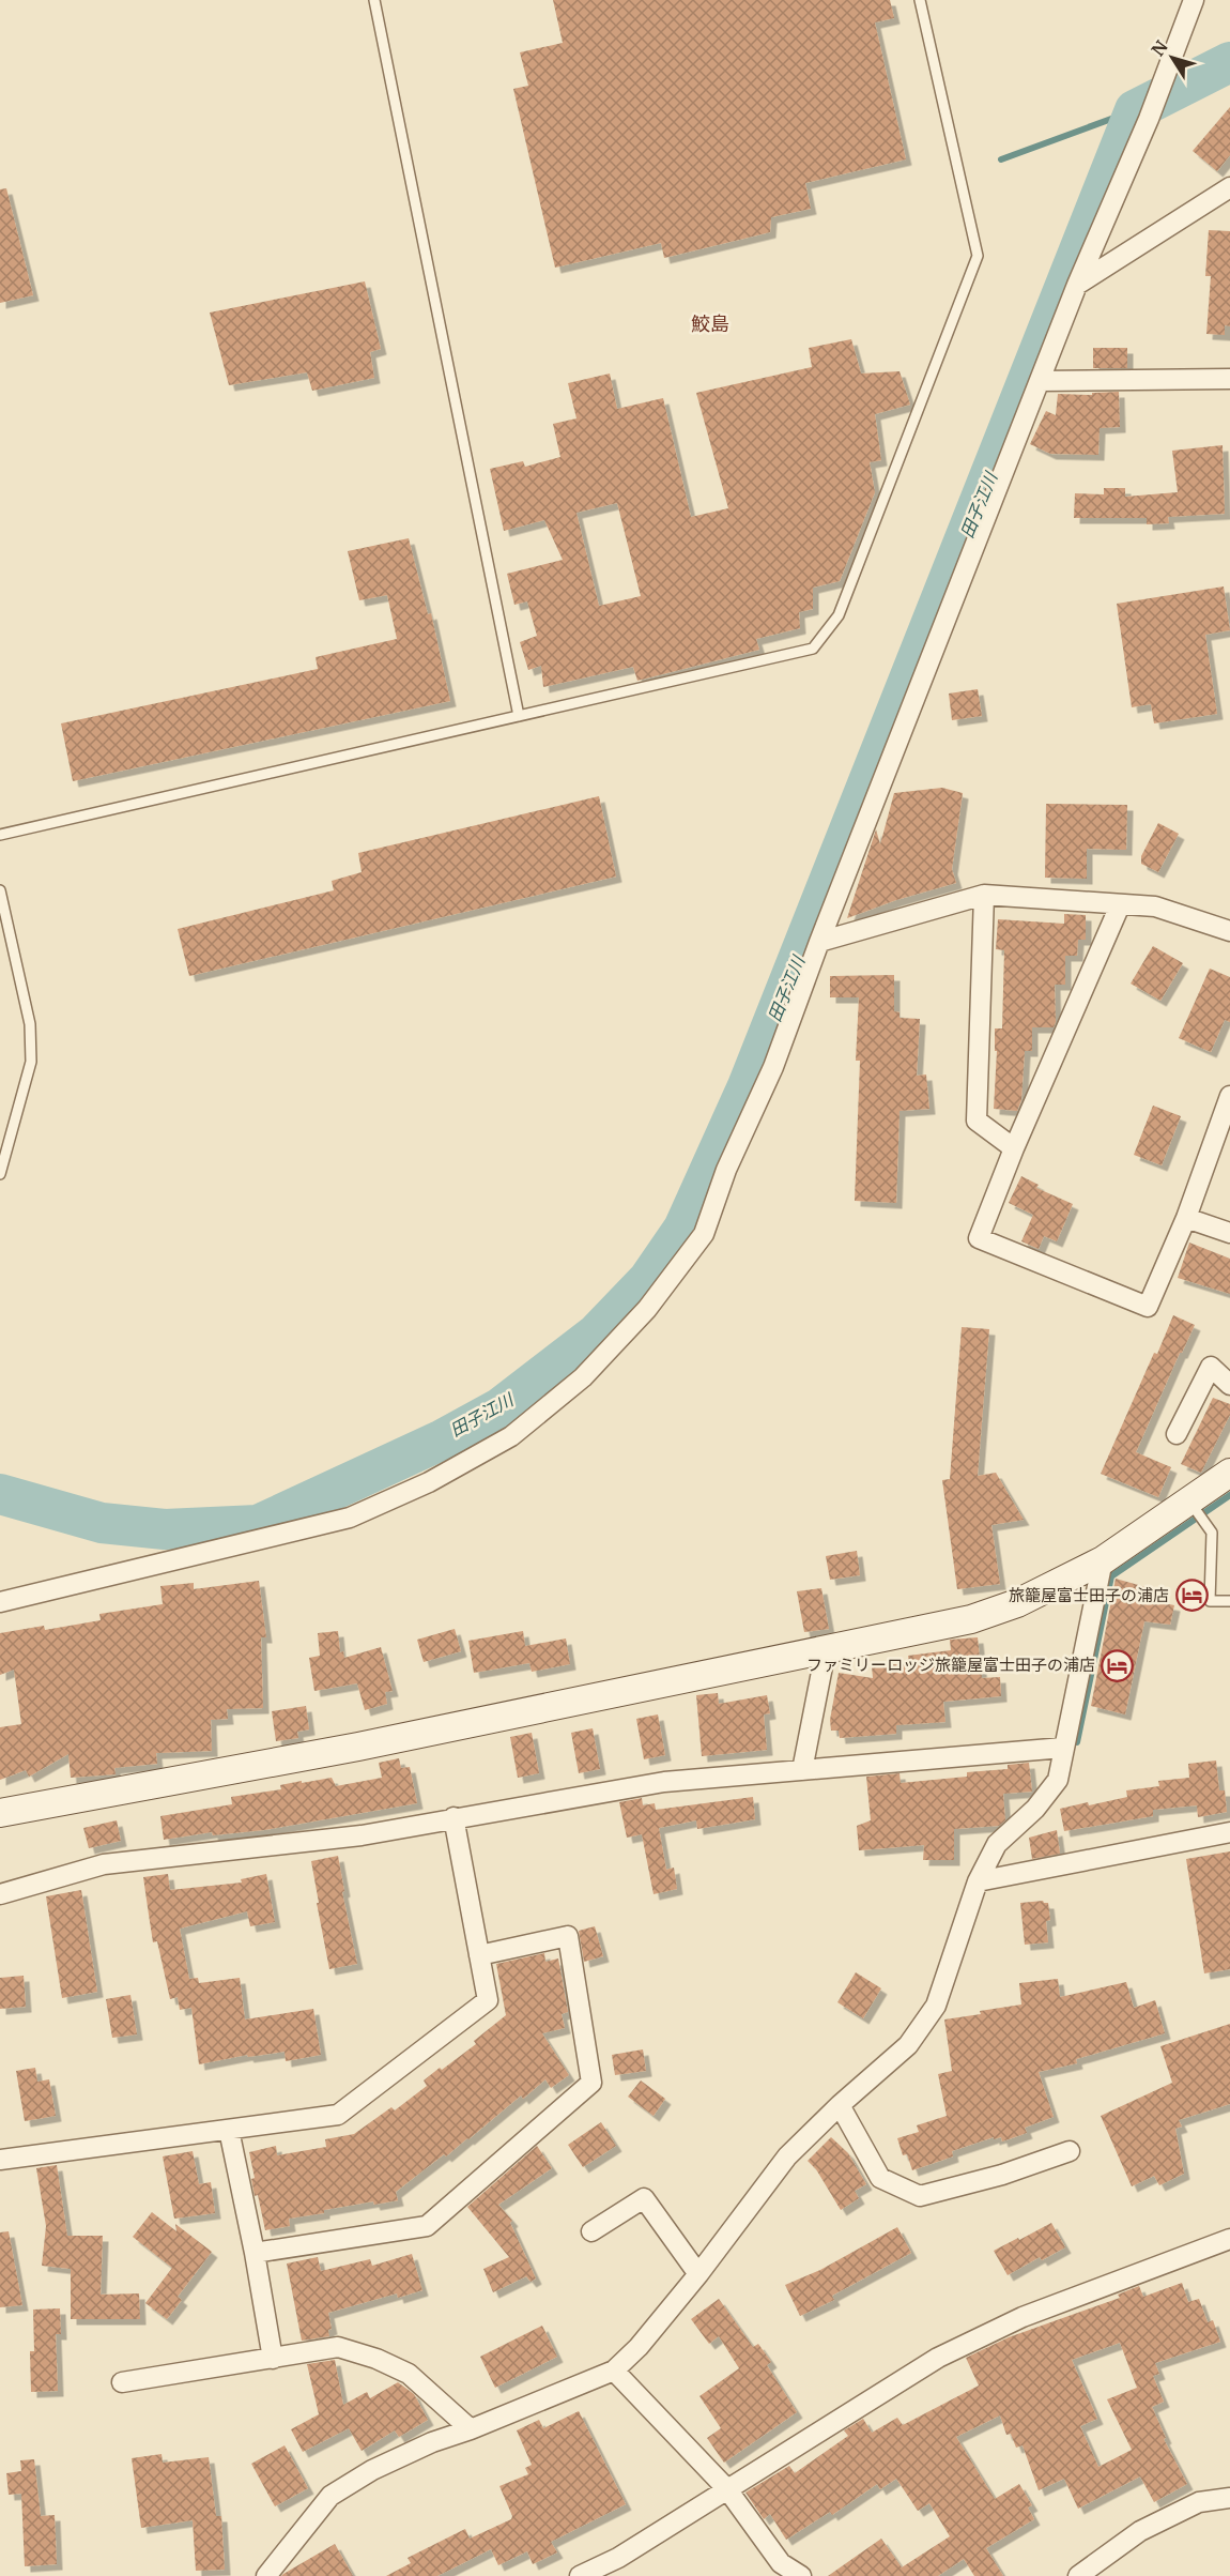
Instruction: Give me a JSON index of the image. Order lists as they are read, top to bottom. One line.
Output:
{"districts":["鮫島"],"water":["田子江川"],"places":{"hotel":["旅籠屋富士田子の浦店","ファミリーロッジ旅籠屋富士田子の浦店"]},"north":"top left"}
